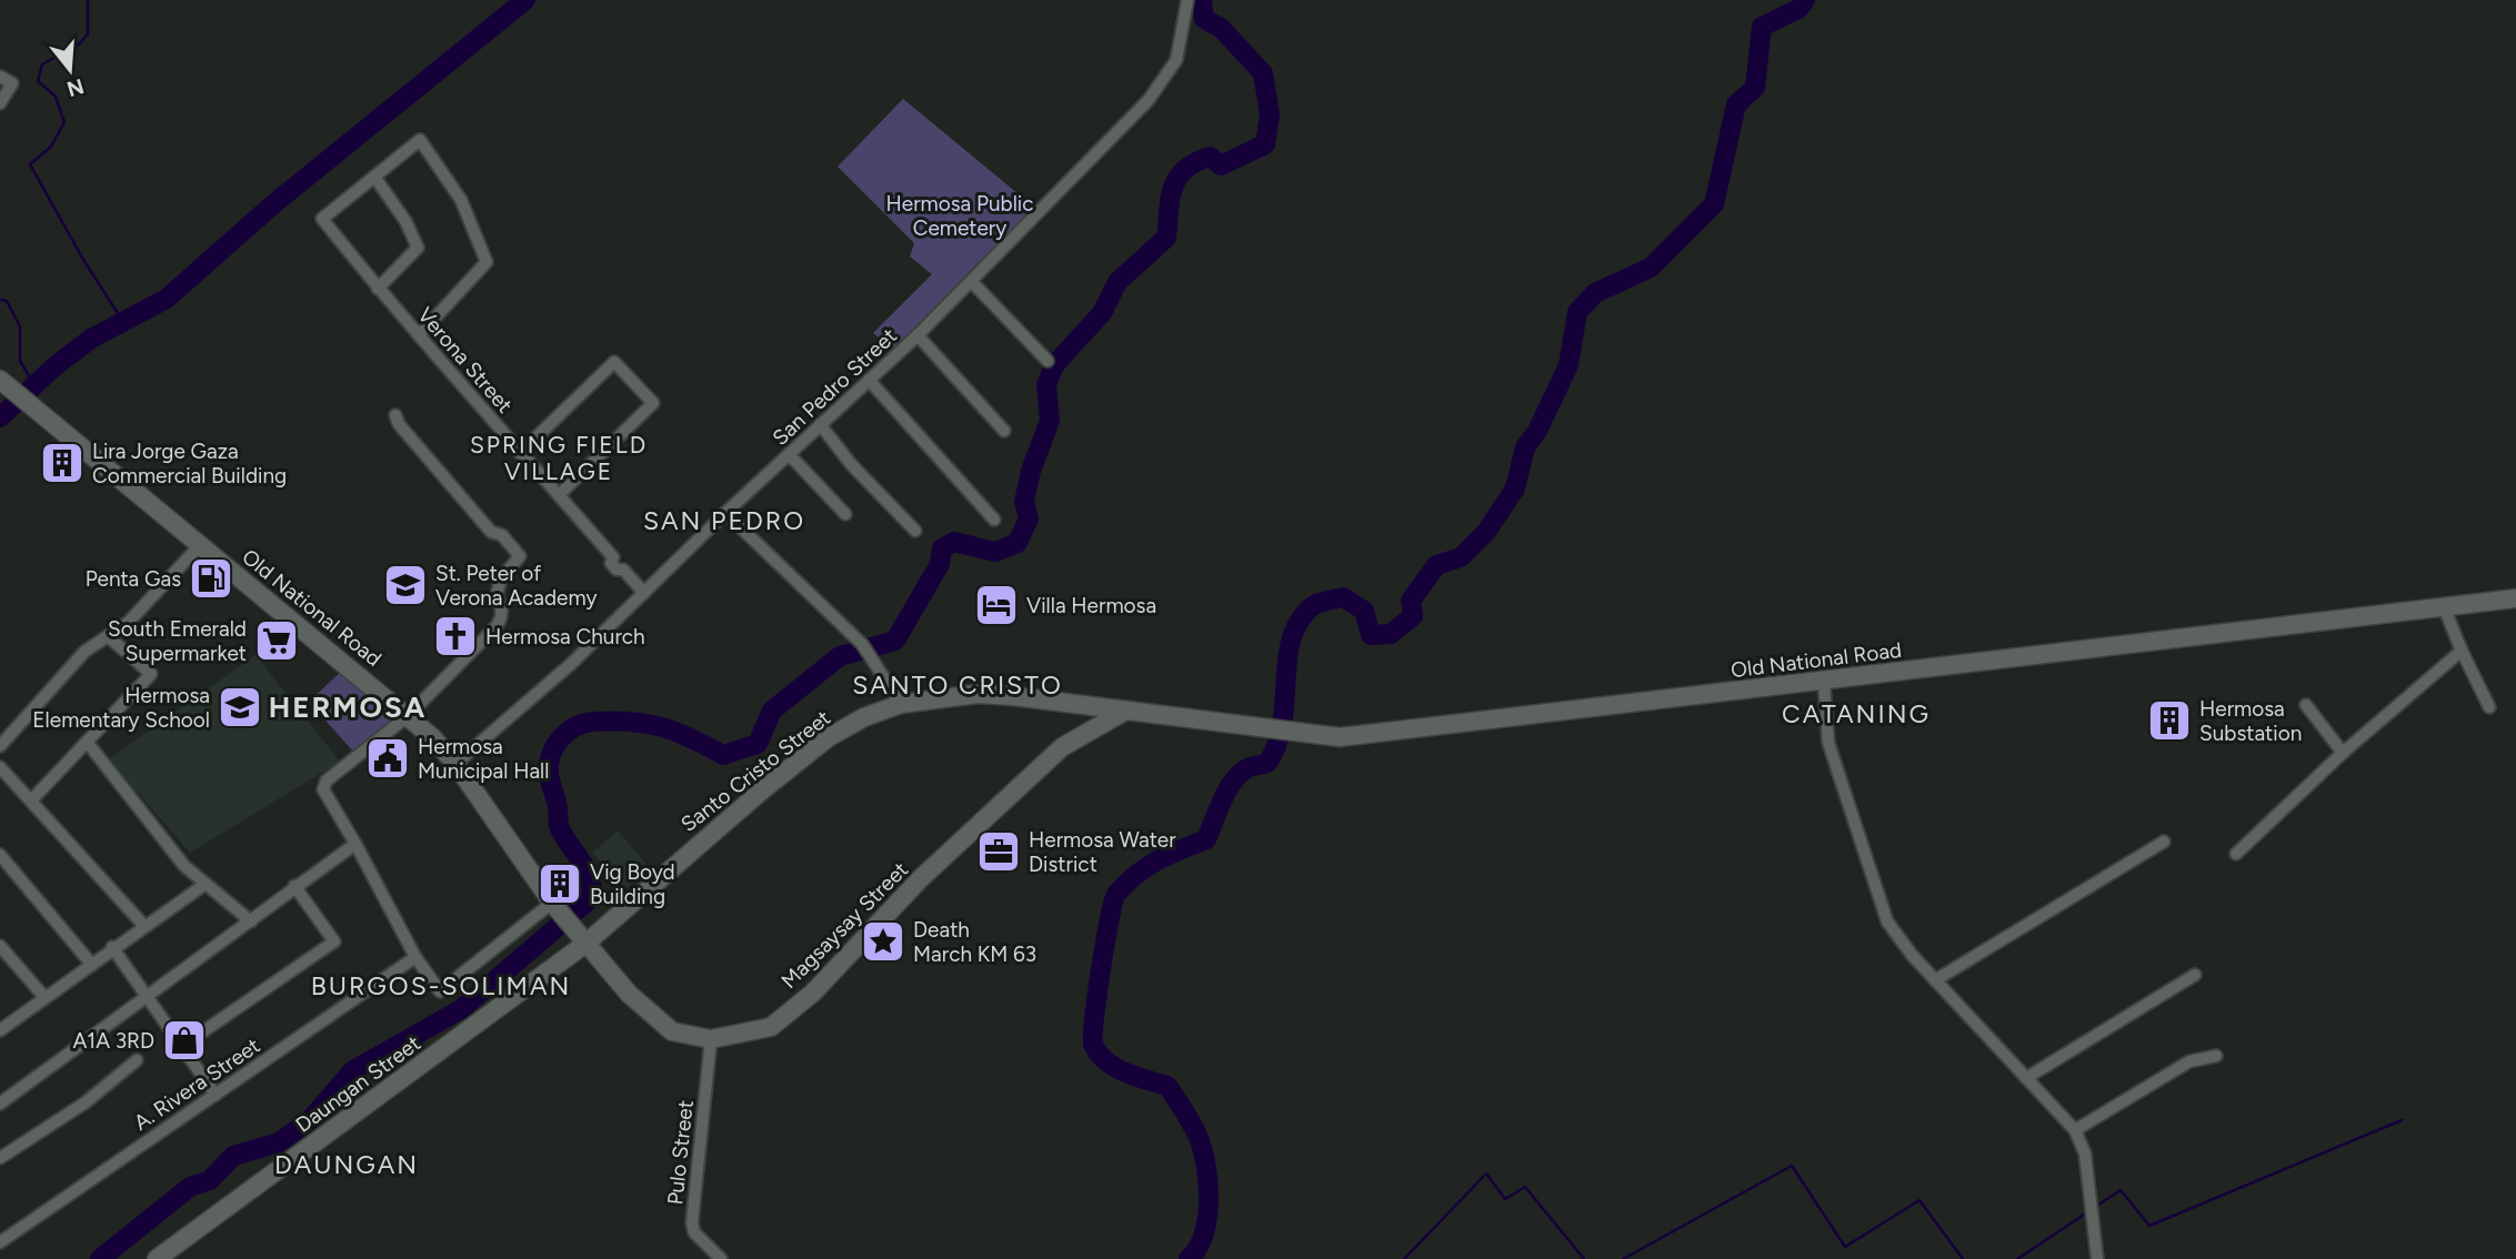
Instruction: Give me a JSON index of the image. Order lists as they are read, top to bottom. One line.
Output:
{"streets":{"main road":["Old National Road","Santo Cristo Street","Magsaysay Street","Daungan Street"],"street":["Verona Street","San Pedro Street","A. Rivera Street","Pulo Street"]},"crossings":[["Verona Street","San Pedro Street"],["San Pedro Street","Old National Road"],["Old National Road","Santo Cristo Street"],["Old National Road","Magsaysay Street"],["Old National Road","Daungan Street"],["Santo Cristo Street","Magsaysay Street"],["Santo Cristo Street","Daungan Street"],["Magsaysay Street","Daungan Street"],["Magsaysay Street","Pulo Street"]],"districts":["SPRING FIELD VILLAGE","SAN PEDRO","SANTO CRISTO","HERMOSA","CATANING","BURGOS-SOLIMAN","DAUNGAN"],"parks":["Hermosa Public Cemetery"],"places":{"building":["Lira Jorge Gaza Commercial Building","Hermosa Substation","Vig Boyd Building"],"fuel station":["Penta Gas"],"school or university":["St. Peter of Verona Academy","Hermosa Elementary School"],"hotel":["Villa Hermosa"],"church":["Hermosa Church"],"supermarket":["South Emerald Supermarket"],"public building":["Hermosa Municipal Hall"],"office":["Hermosa Water District"],"place":["Death March KM 63"],"shop":["A1A 3RD"]},"north":"bottom"}
